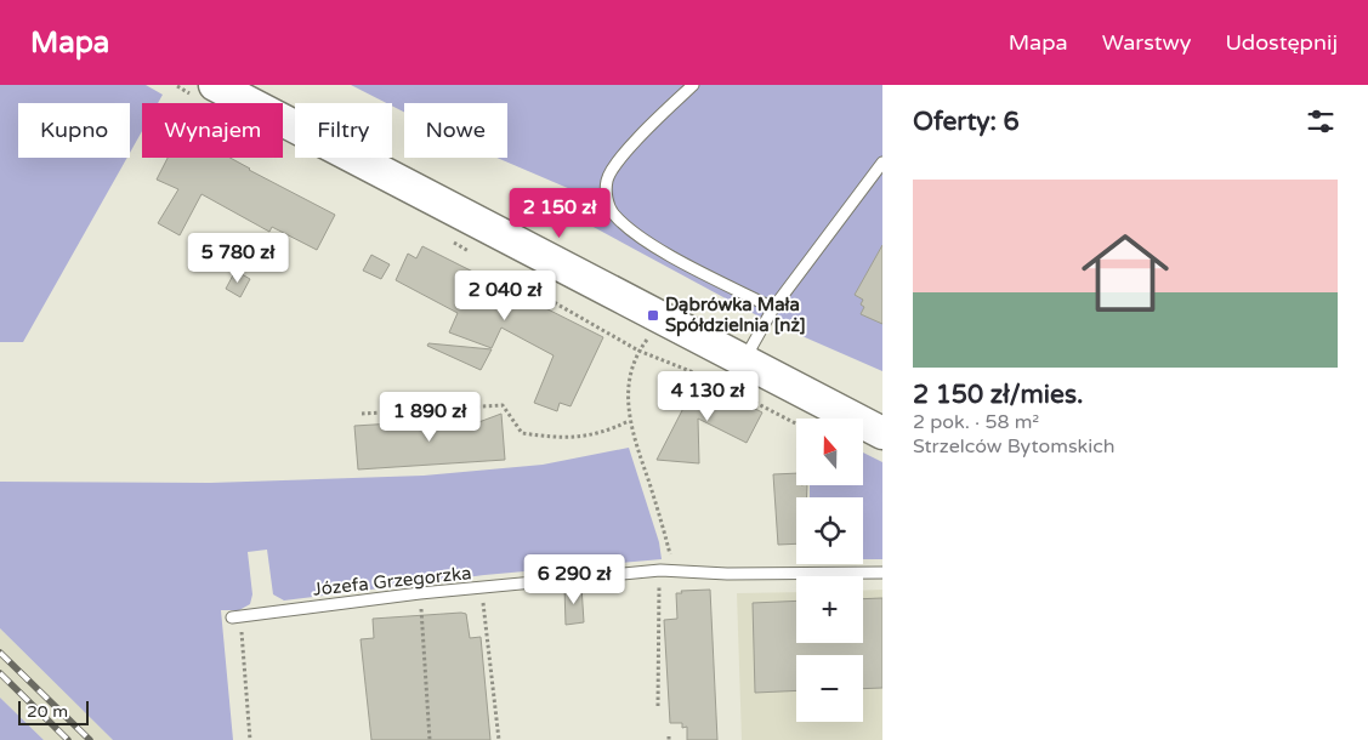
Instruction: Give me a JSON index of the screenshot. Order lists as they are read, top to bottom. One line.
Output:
{"streets":{"lane":["Józefa Grzegorzka"]},"places":{"transit":["Dąbrówka Mała Spółdzielnia [nż]"]},"scale_bar":"20 m","north":"top","page":{"header":"Mapa","nav":["Mapa","Warstwy","Udostępnij"],"heading":"Oferty: 6","chip":["Kupno","Wynajem","Filtry","Nowe"],"list":[{"name":"2 150 zł/mies.","note":"2 pok. · 58 m² · Strzelców Bytomskich"}],"price":["2 150 zł","5 780 zł","2 040 zł","4 130 zł","1 890 zł","6 290 zł"],"map_buttons":["+","−"],"scale":"20 m"}}
